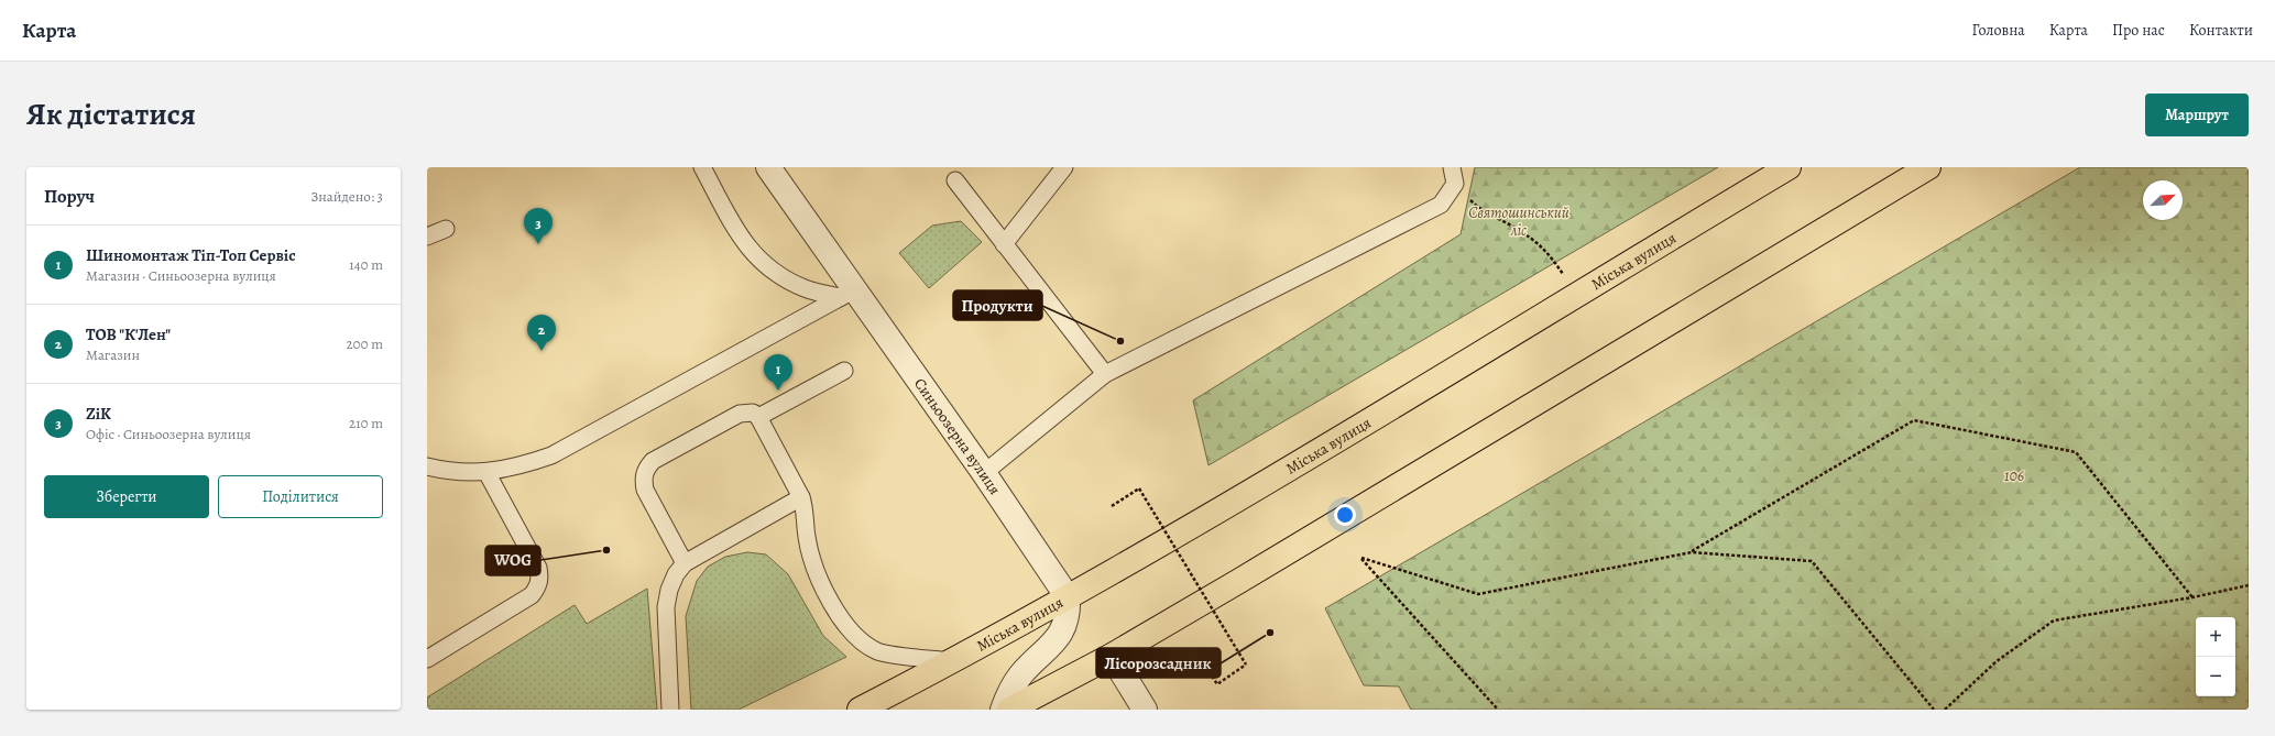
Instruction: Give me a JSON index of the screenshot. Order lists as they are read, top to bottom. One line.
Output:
{"streets":{"highway":["Міська вулиця"],"street":["Синьоозерна вулиця"]},"crossings":[["Міська вулиця","Синьоозерна вулиця"]],"parks":["Святошинський ліс","106"],"places":["Продукти","WOG","Лісорозсадник"],"north":"top right","page":{"header":"Карта","nav":["Головна","Карта","Про нас","Контакти"],"title":"Як дістатися","buttons":["Маршрут",["Зберегти","Поділитися"]],"heading":["Поруч","Знайдено: 3"],"pins":["3","2","1"],"list":[{"mark":"1","name":"Шиномонтаж Тіп-Топ Сервіс","note":"Магазин · Синьоозерна вулиця","value":"140 m"},{"mark":"2","name":"ТОВ \"К'Лен\"","note":"Магазин","value":"200 m"},{"mark":"3","name":"ZiK","note":"Офіс · Синьоозерна вулиця","value":"210 m"}],"map_buttons":["+","−"]}}
